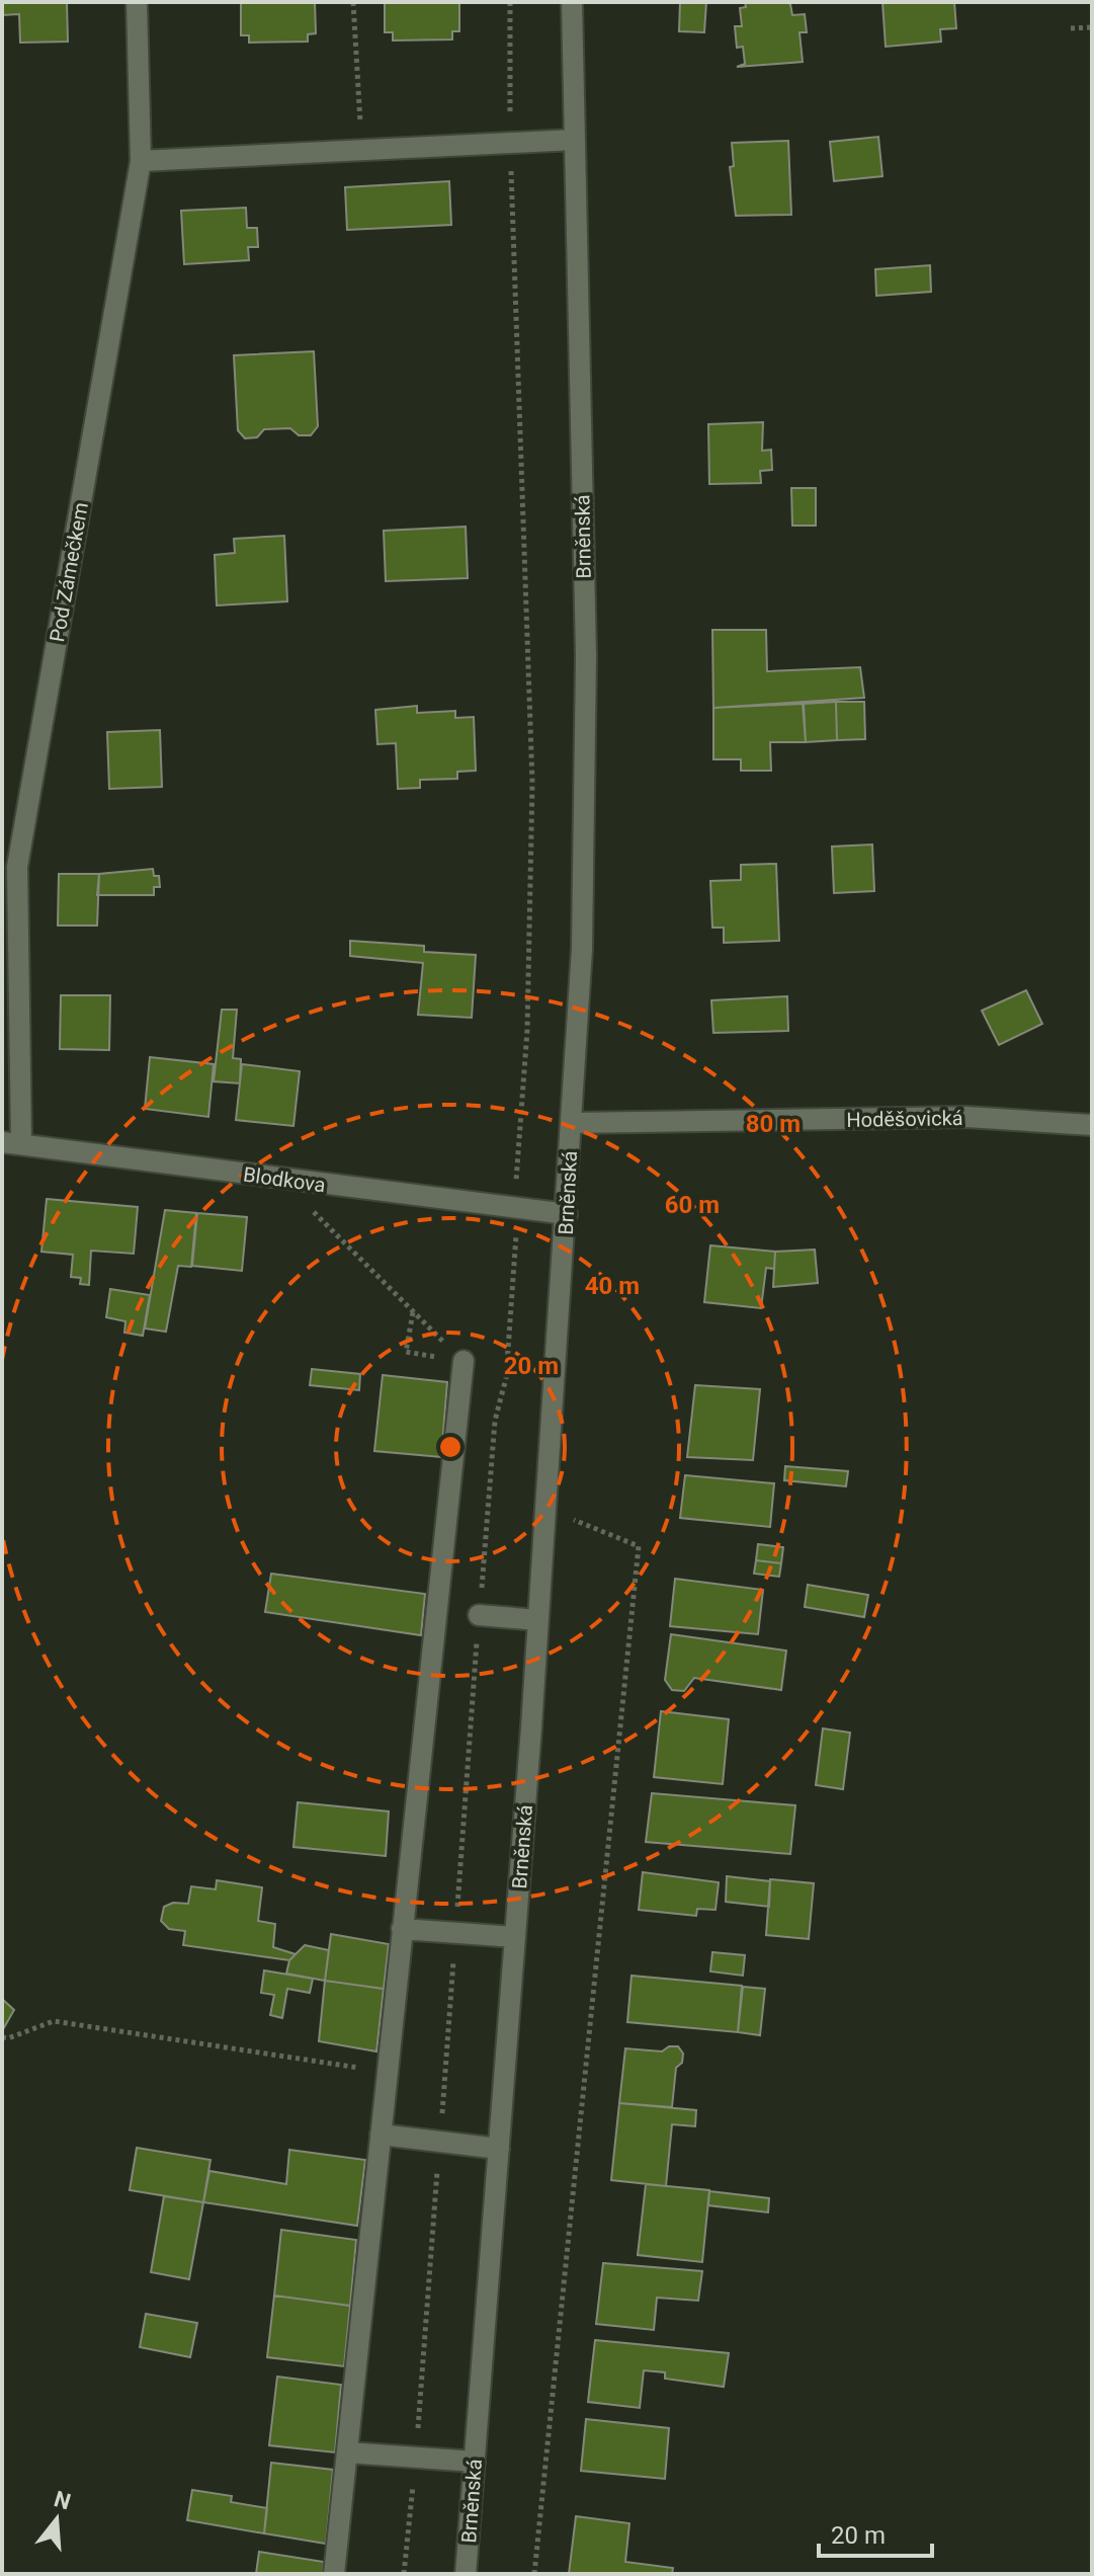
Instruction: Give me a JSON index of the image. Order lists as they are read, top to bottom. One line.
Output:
{"streets":{"street":["Brněnská","Pod Zámečkem","Hoděšovická","Blodkova"]},"crossings":[["Brněnská","Hoděšovická"],["Brněnská","Blodkova"],["Pod Zámečkem","Blodkova"]],"scale_bar":"20 m","north":"top","rings":["80 m","60 m","40 m","20 m"]}
